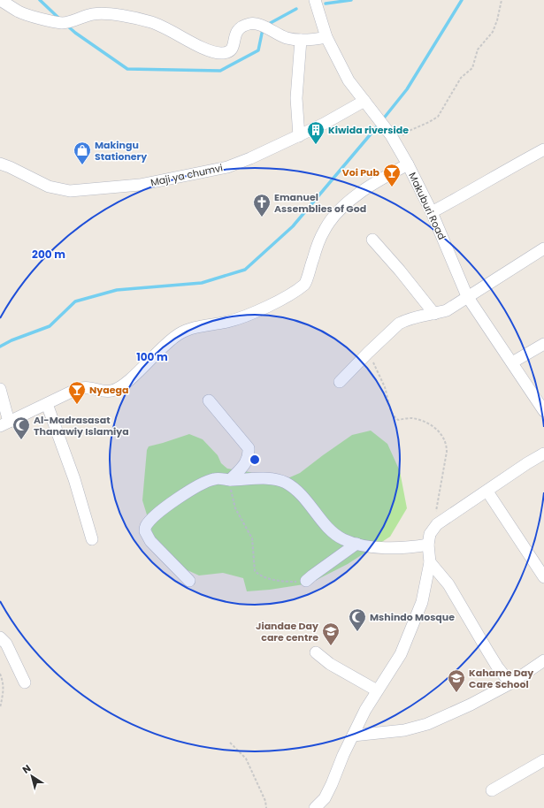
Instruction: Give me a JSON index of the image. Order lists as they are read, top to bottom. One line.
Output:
{"streets":{"street":["Maji ya chumvi","Makuburi Road"]},"crossings":[["Maji ya chumvi","Makuburi Road"]],"places":{"building":["Kiwida riverside"],"shop":["Makingu Stationery"],"bar":["Voi Pub","Nyaega"],"church":["Emanuel Assemblies of God"],"mosque":["Al-Madrasasat Thanawiy Islamiya","Mshindo Mosque"],"school or university":["Jiandae Day care centre","Kahame Day Care School"]},"north":"top left","rings":["200 m","100 m"]}
